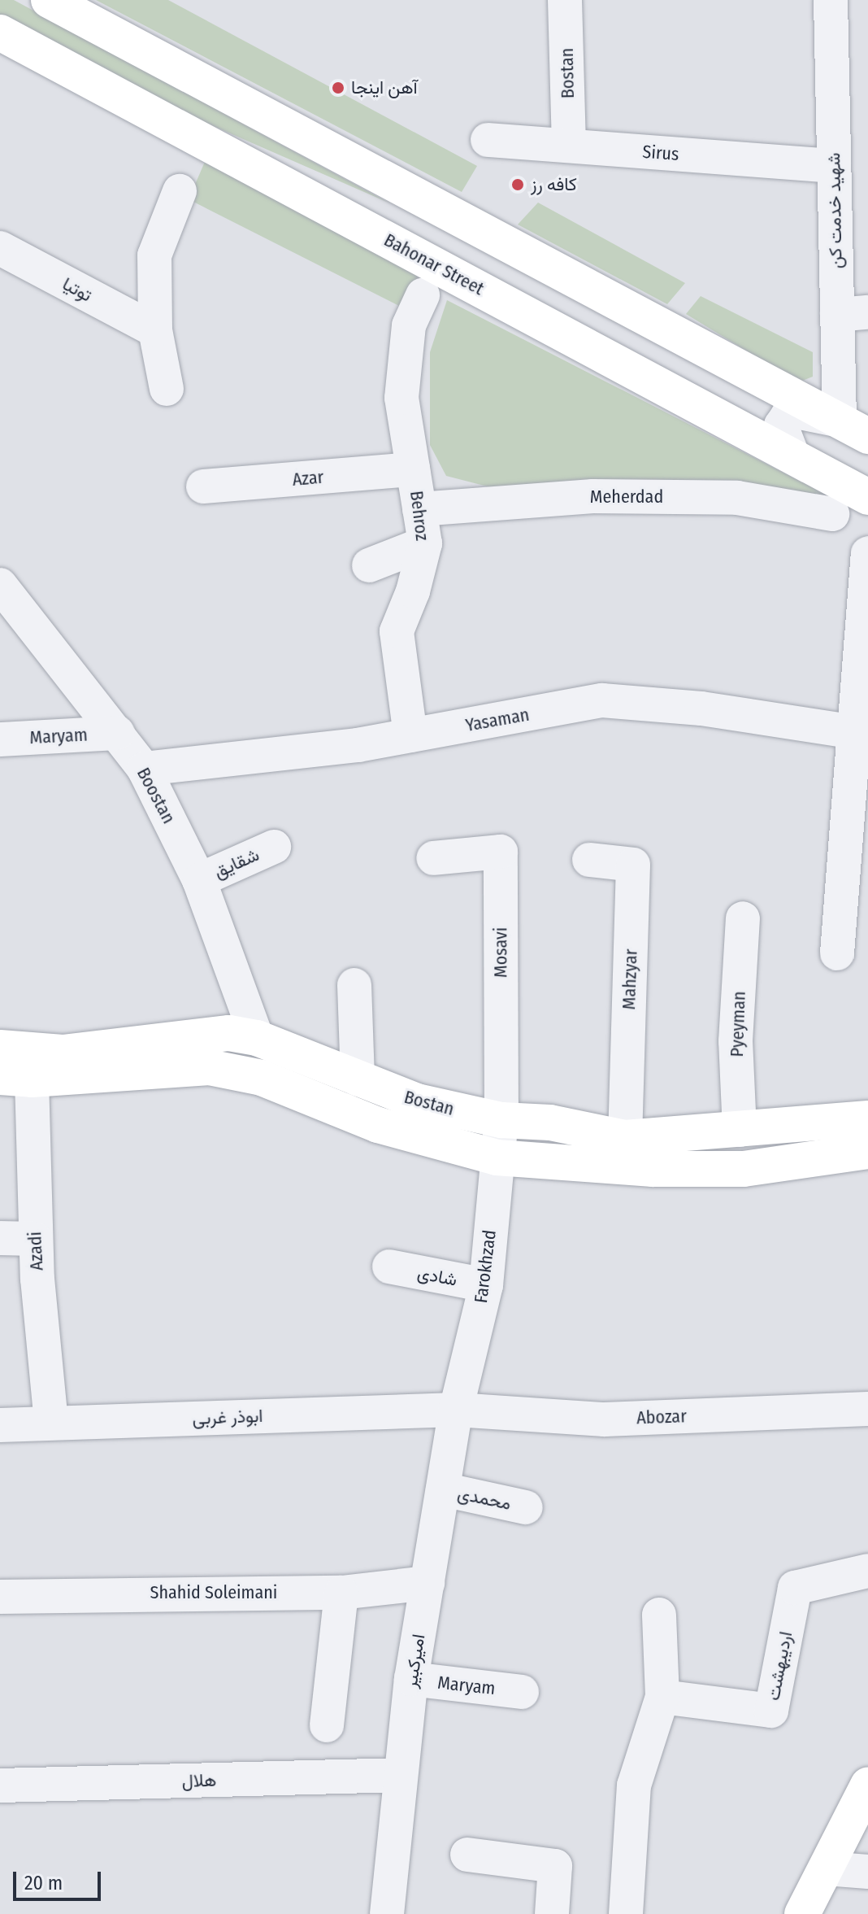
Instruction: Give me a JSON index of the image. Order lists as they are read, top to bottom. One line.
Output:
{"streets":{"main road":["Bostan","Bahonar Street"],"street":["Sirus","شهید خدمت کن","توتیا","Azar","Meherdad","Behroz","Yasaman","Maryam","Boostan","شقایق","Mosavi","Mahzyar","Pyeyman","Azadi","Farokhzad","شادی","ابوذر غربی","Abozar","محمدی","Shahid Soleimani","امیرکبیر","اردیبهشت","هلال"]},"crossings":[["Bostan","Sirus"],["Bostan","Boostan"],["Bostan","Mosavi"],["Bostan","Mahzyar"],["Bostan","Pyeyman"],["Bostan","Azadi"],["Bostan","Farokhzad"],["Sirus","شهید خدمت کن"],["Azar","Behroz"],["Meherdad","Behroz"],["Behroz","Yasaman"],["Yasaman","Boostan"],["Maryam","Boostan"],["Maryam","امیرکبیر"],["Boostan","شقایق"],["Mosavi","Farokhzad"],["Azadi","ابوذر غربی"],["Farokhzad","شادی"],["Farokhzad","ابوذر غربی"],["Farokhzad","Abozar"],["Farokhzad","امیرکبیر"],["ابوذر غربی","Abozar"],["ابوذر غربی","امیرکبیر"],["Abozar","امیرکبیر"],["محمدی","امیرکبیر"],["Shahid Soleimani","امیرکبیر"],["امیرکبیر","هلال"]],"places":["آهن اینجا","کافه رز"],"scale_bar":"20 m"}
